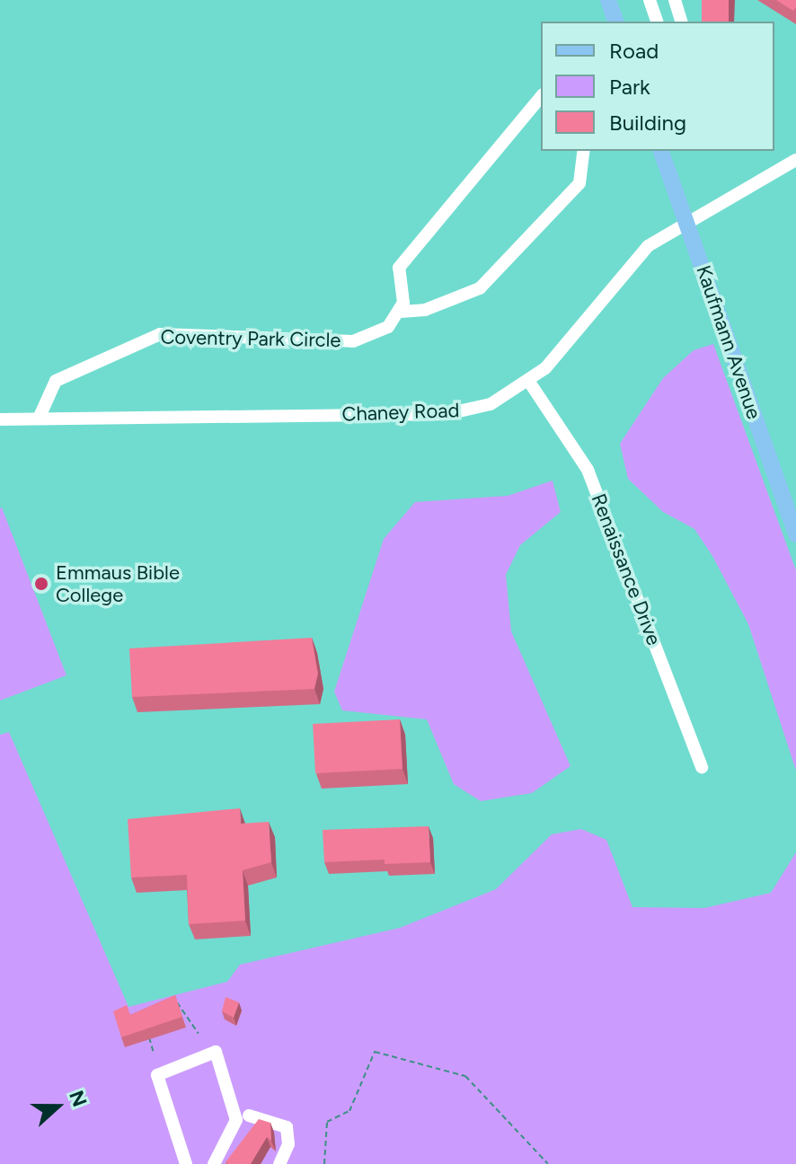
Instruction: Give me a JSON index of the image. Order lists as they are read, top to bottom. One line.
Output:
{"streets":{"main road":["Kaufmann Avenue"],"street":["Coventry Park Circle","Chaney Road","Renaissance Drive"]},"crossings":[["Coventry Park Circle","Chaney Road"],["Kaufmann Avenue","Chaney Road"],["Chaney Road","Renaissance Drive"]],"places":["Emmaus Bible College"],"legend":["Road","Park","Building"],"north":"right"}
